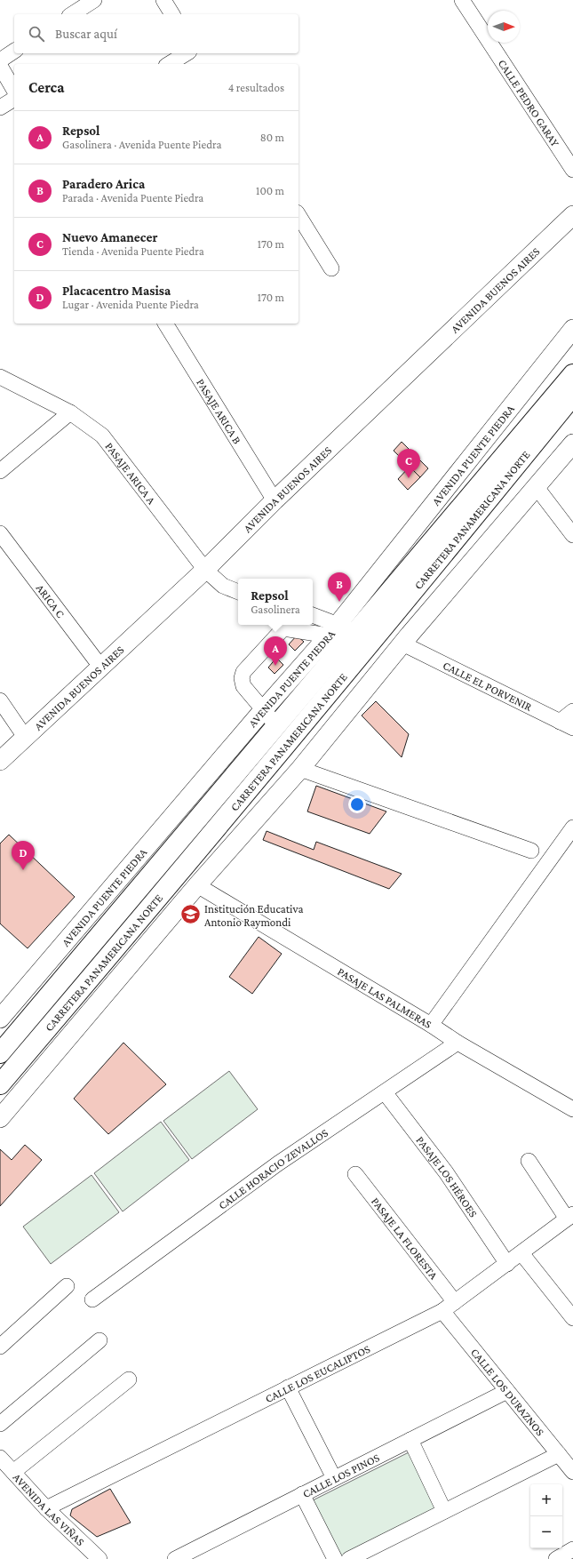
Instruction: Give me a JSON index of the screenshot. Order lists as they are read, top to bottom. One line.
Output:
{"streets":{"highway":["CARRETERA PANAMERICANA NORTE"],"main road":["AVENIDA BUENOS AIRES","AVENIDA PUENTE PIEDRA"],"street":["CALLE PEDRO GARAY","PASAJE ARICA B","PASAJE ARICA A","ARICA C","CALLE EL PORVENIR","PASAJE LAS PALMERAS","CALLE HORACIO ZEVALLOS","PASAJE LOS HÉROES","PASAJE LA FLORESTA","CALLE LOS EUCALIPTOS","CALLE LOS DURAZNOS","CALLE LOS PINOS","AVENIDA LAS VIÑAS"]},"crossings":[["AVENIDA BUENOS AIRES","PASAJE ARICA B"],["AVENIDA BUENOS AIRES","PASAJE ARICA A"],["AVENIDA BUENOS AIRES","ARICA C"],["PASAJE LAS PALMERAS","CALLE HORACIO ZEVALLOS"],["CALLE HORACIO ZEVALLOS","PASAJE LOS HÉROES"],["PASAJE LOS HÉROES","CALLE LOS EUCALIPTOS"],["PASAJE LA FLORESTA","CALLE LOS EUCALIPTOS"],["CALLE LOS EUCALIPTOS","CALLE LOS DURAZNOS"],["CALLE LOS EUCALIPTOS","AVENIDA LAS VIÑAS"],["CALLE LOS DURAZNOS","CALLE LOS PINOS"]],"places":{"school or university":["Institución Educativa Antonio Raymondi"]},"north":"right","page":{"search":"Buscar aquí","heading":["Cerca","4 resultados"],"list":[{"mark":"A","name":"Repsol","note":"Gasolinera · Avenida Puente Piedra","value":"80 m"},{"mark":"B","name":"Paradero Arica","note":"Parada · Avenida Puente Piedra","value":"100 m"},{"mark":"C","name":"Nuevo Amanecer","note":"Tienda · Avenida Puente Piedra","value":"170 m"},{"mark":"D","name":"Placacentro Masisa","note":"Lugar · Avenida Puente Piedra","value":"170 m"}],"pins":["C","B","A","D"],"popup":["Repsol","Gasolinera"],"map_buttons":["+","−"]}}
